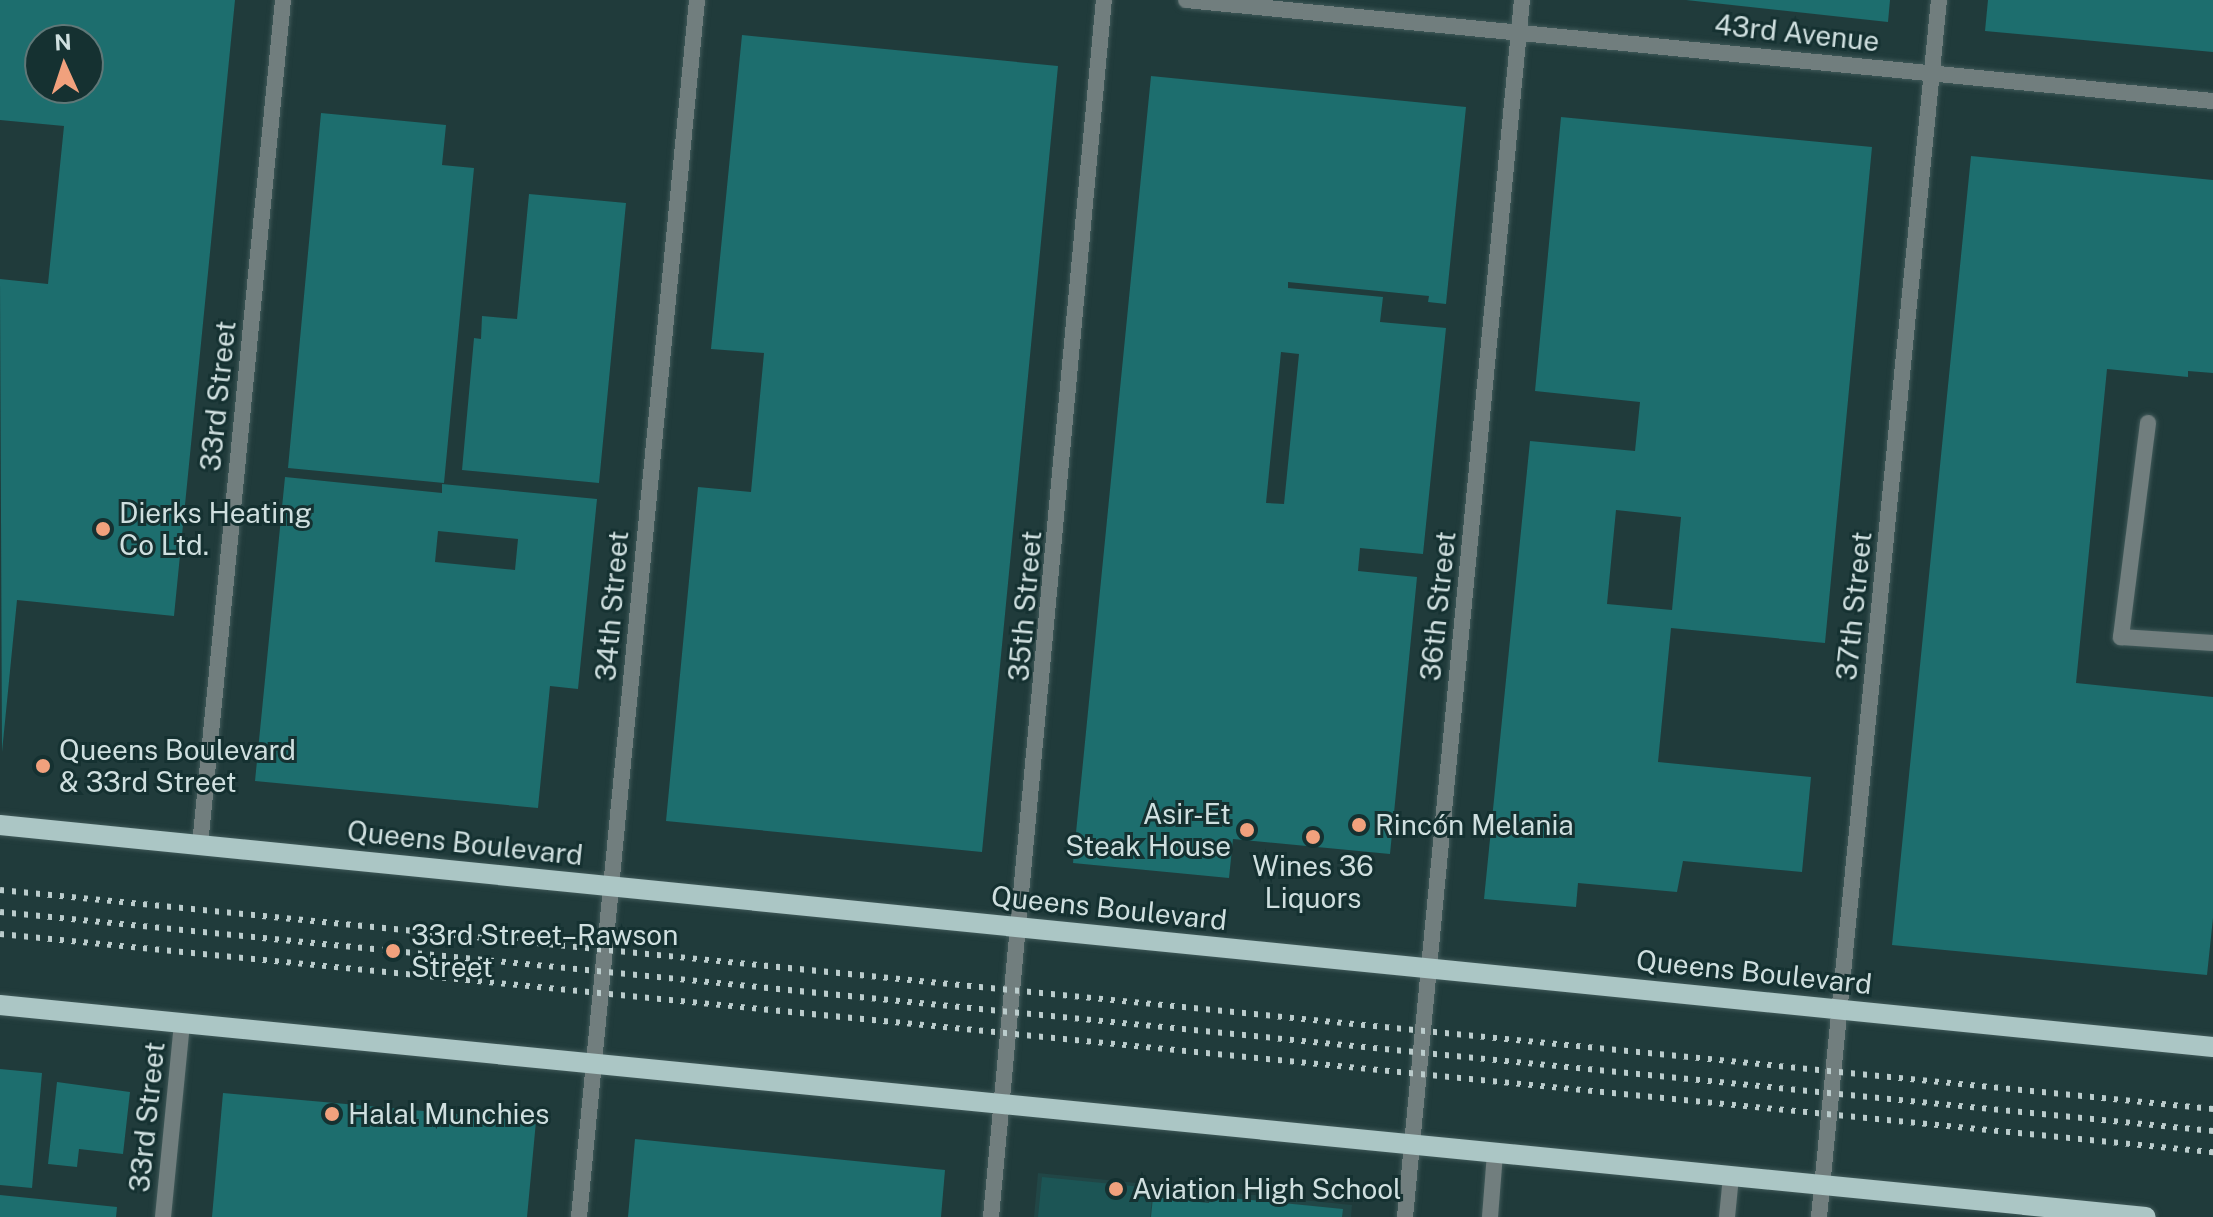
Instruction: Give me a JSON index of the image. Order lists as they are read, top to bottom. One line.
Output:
{"streets":{"main road":["Queens Boulevard"],"street":["43rd Avenue","33rd Street","34th Street","35th Street","36th Street","37th Street"]},"crossings":[["43rd Avenue","36th Street"],["43rd Avenue","37th Street"],["33rd Street","Queens Boulevard"],["34th Street","Queens Boulevard"],["35th Street","Queens Boulevard"],["36th Street","Queens Boulevard"],["37th Street","Queens Boulevard"]],"places":["Dierks Heating Co Ltd.","Queens Boulevard & 33rd Street","Rincón Melania","Asir-Et Steak House","Wines 36 Liquors","33rd Street–Rawson Street","Halal Munchies","Aviation High School"],"north":"top"}
